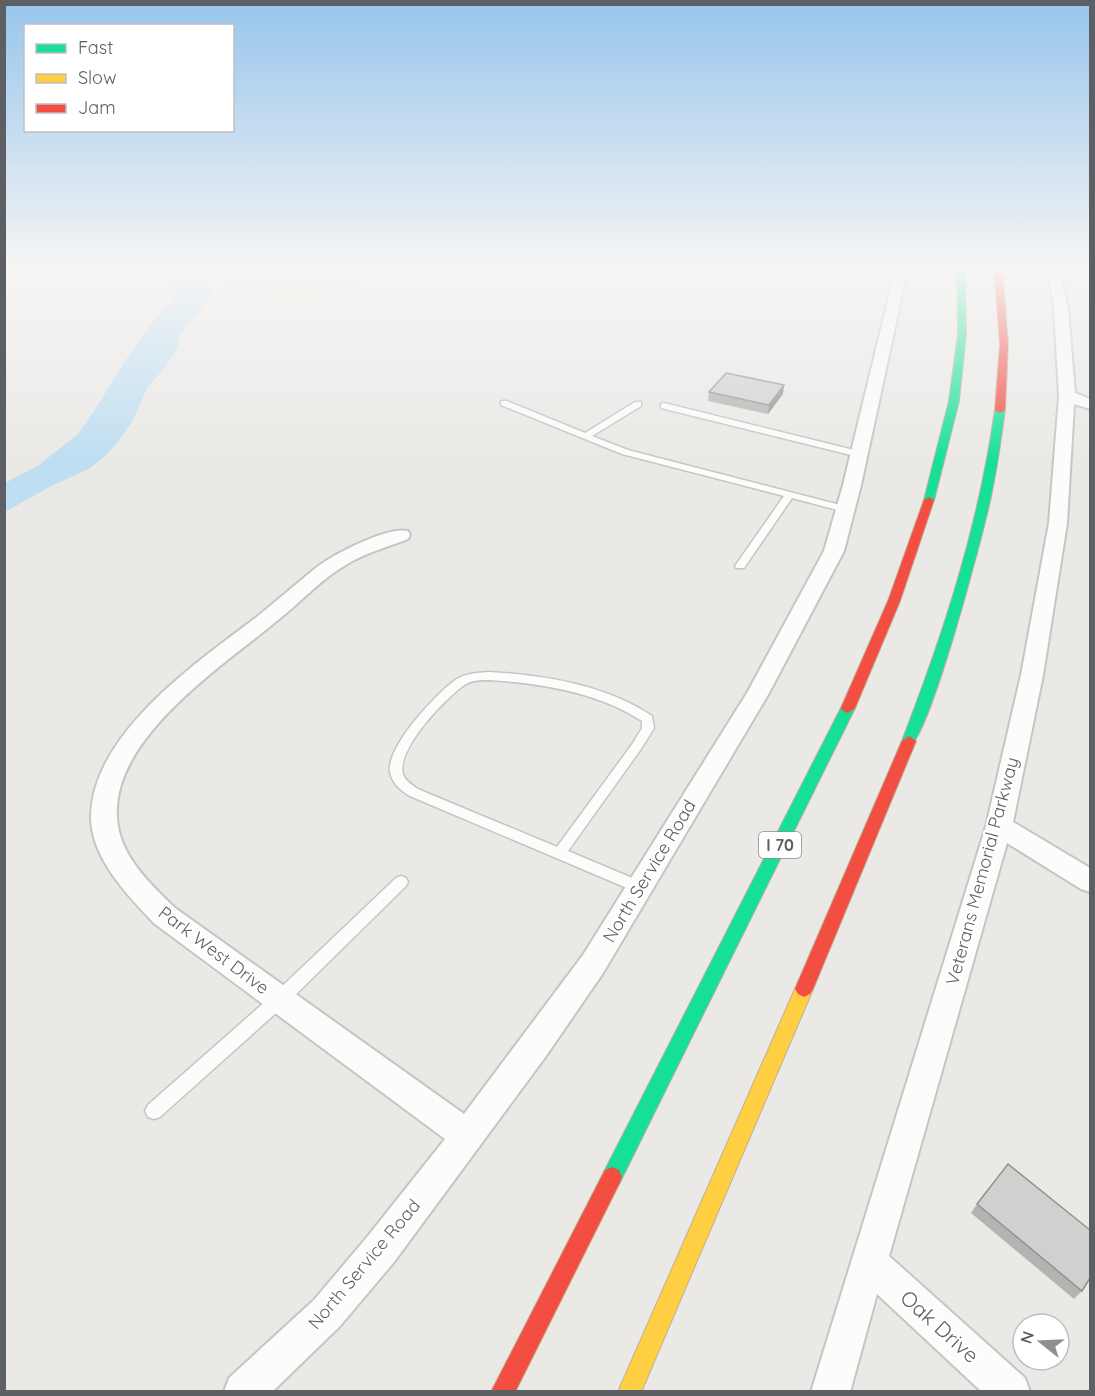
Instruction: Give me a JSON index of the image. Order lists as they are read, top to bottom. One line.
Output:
{"streets":{"highway":["I 70"],"street":["North Service Road","Veterans Memorial Parkway","Park West Drive","Oak Drive"]},"crossings":[["North Service Road","Park West Drive"],["Veterans Memorial Parkway","Oak Drive"]],"legend":["Fast","Slow","Jam"],"north":"left"}
